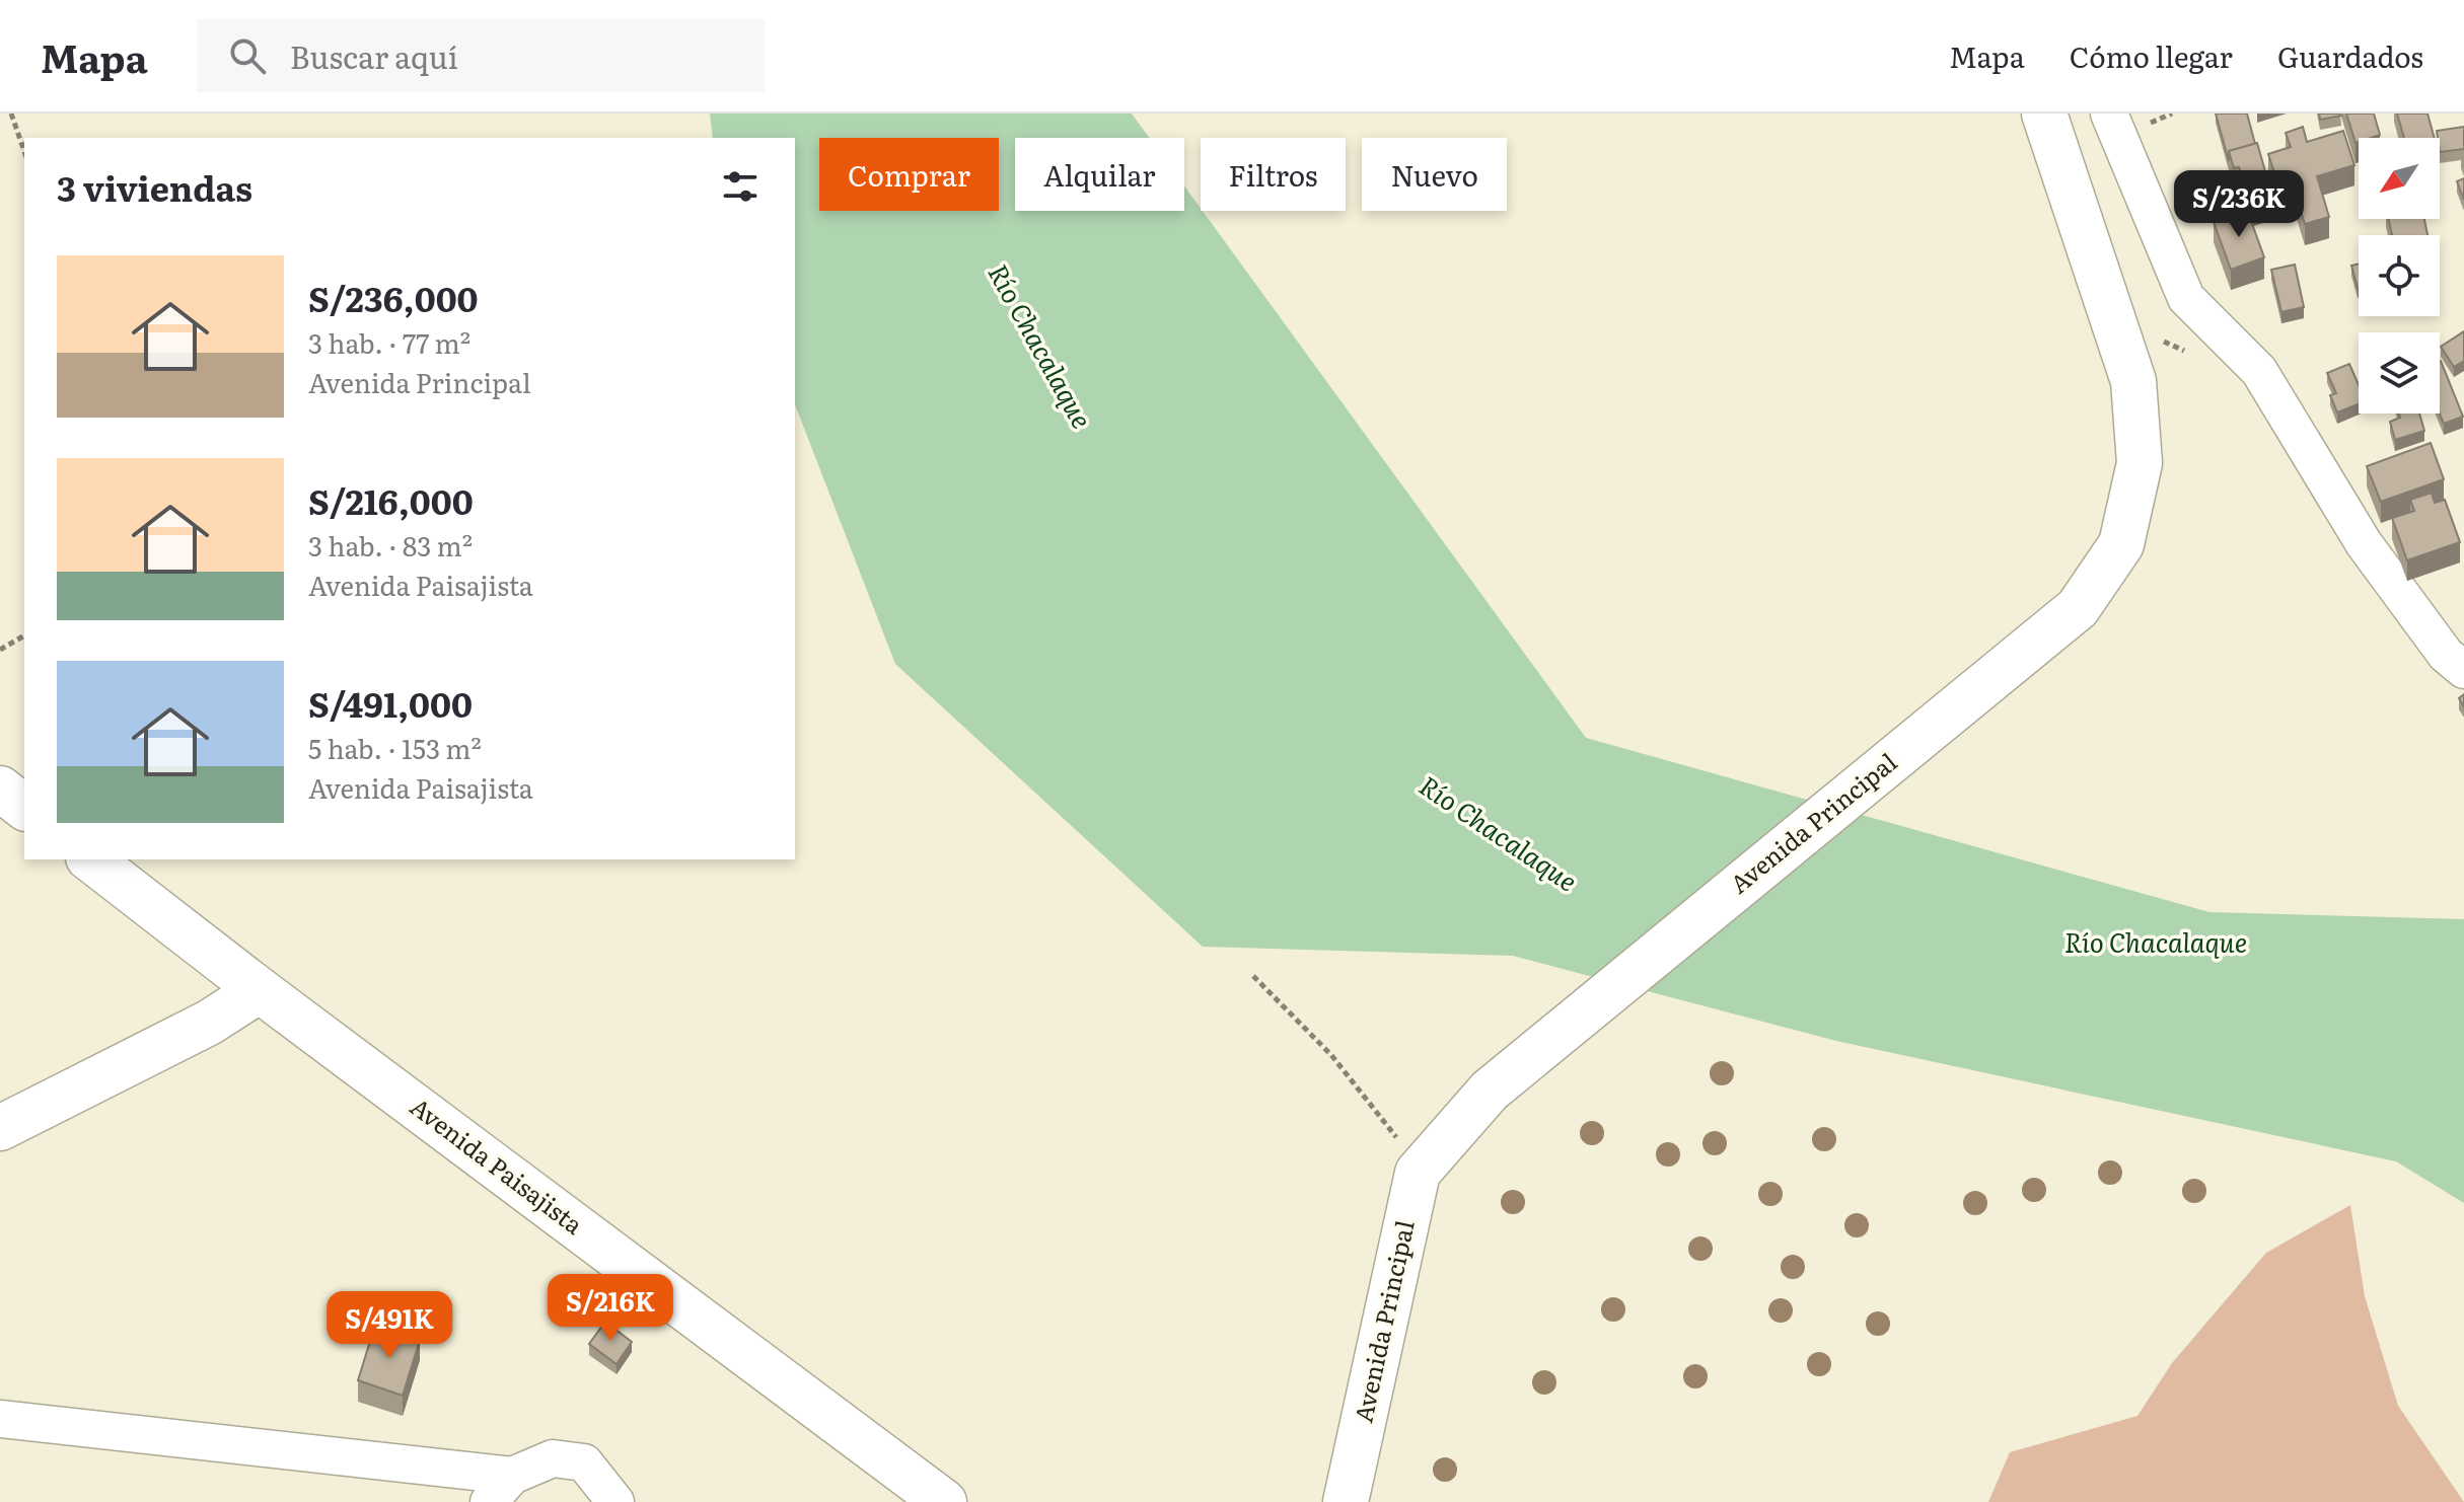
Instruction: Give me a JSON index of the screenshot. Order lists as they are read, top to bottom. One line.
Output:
{"streets":{"street":["Avenida Principal","Avenida Paisajista"]},"water":["Río Chacalaque"],"north":"bottom left","page":{"header":"Mapa","search":"Buscar aquí","nav":["Mapa","Cómo llegar","Guardados"],"chip":["Comprar","Alquilar","Filtros","Nuevo"],"heading":"3 viviendas","price":["S/236K","S/216K","S/491K"],"list":[{"name":"S/236,000","note":"3 hab. · 77 m² · Avenida Principal"},{"name":"S/216,000","note":"3 hab. · 83 m² · Avenida Paisajista"},{"name":"S/491,000","note":"5 hab. · 153 m² · Avenida Paisajista"}]}}
